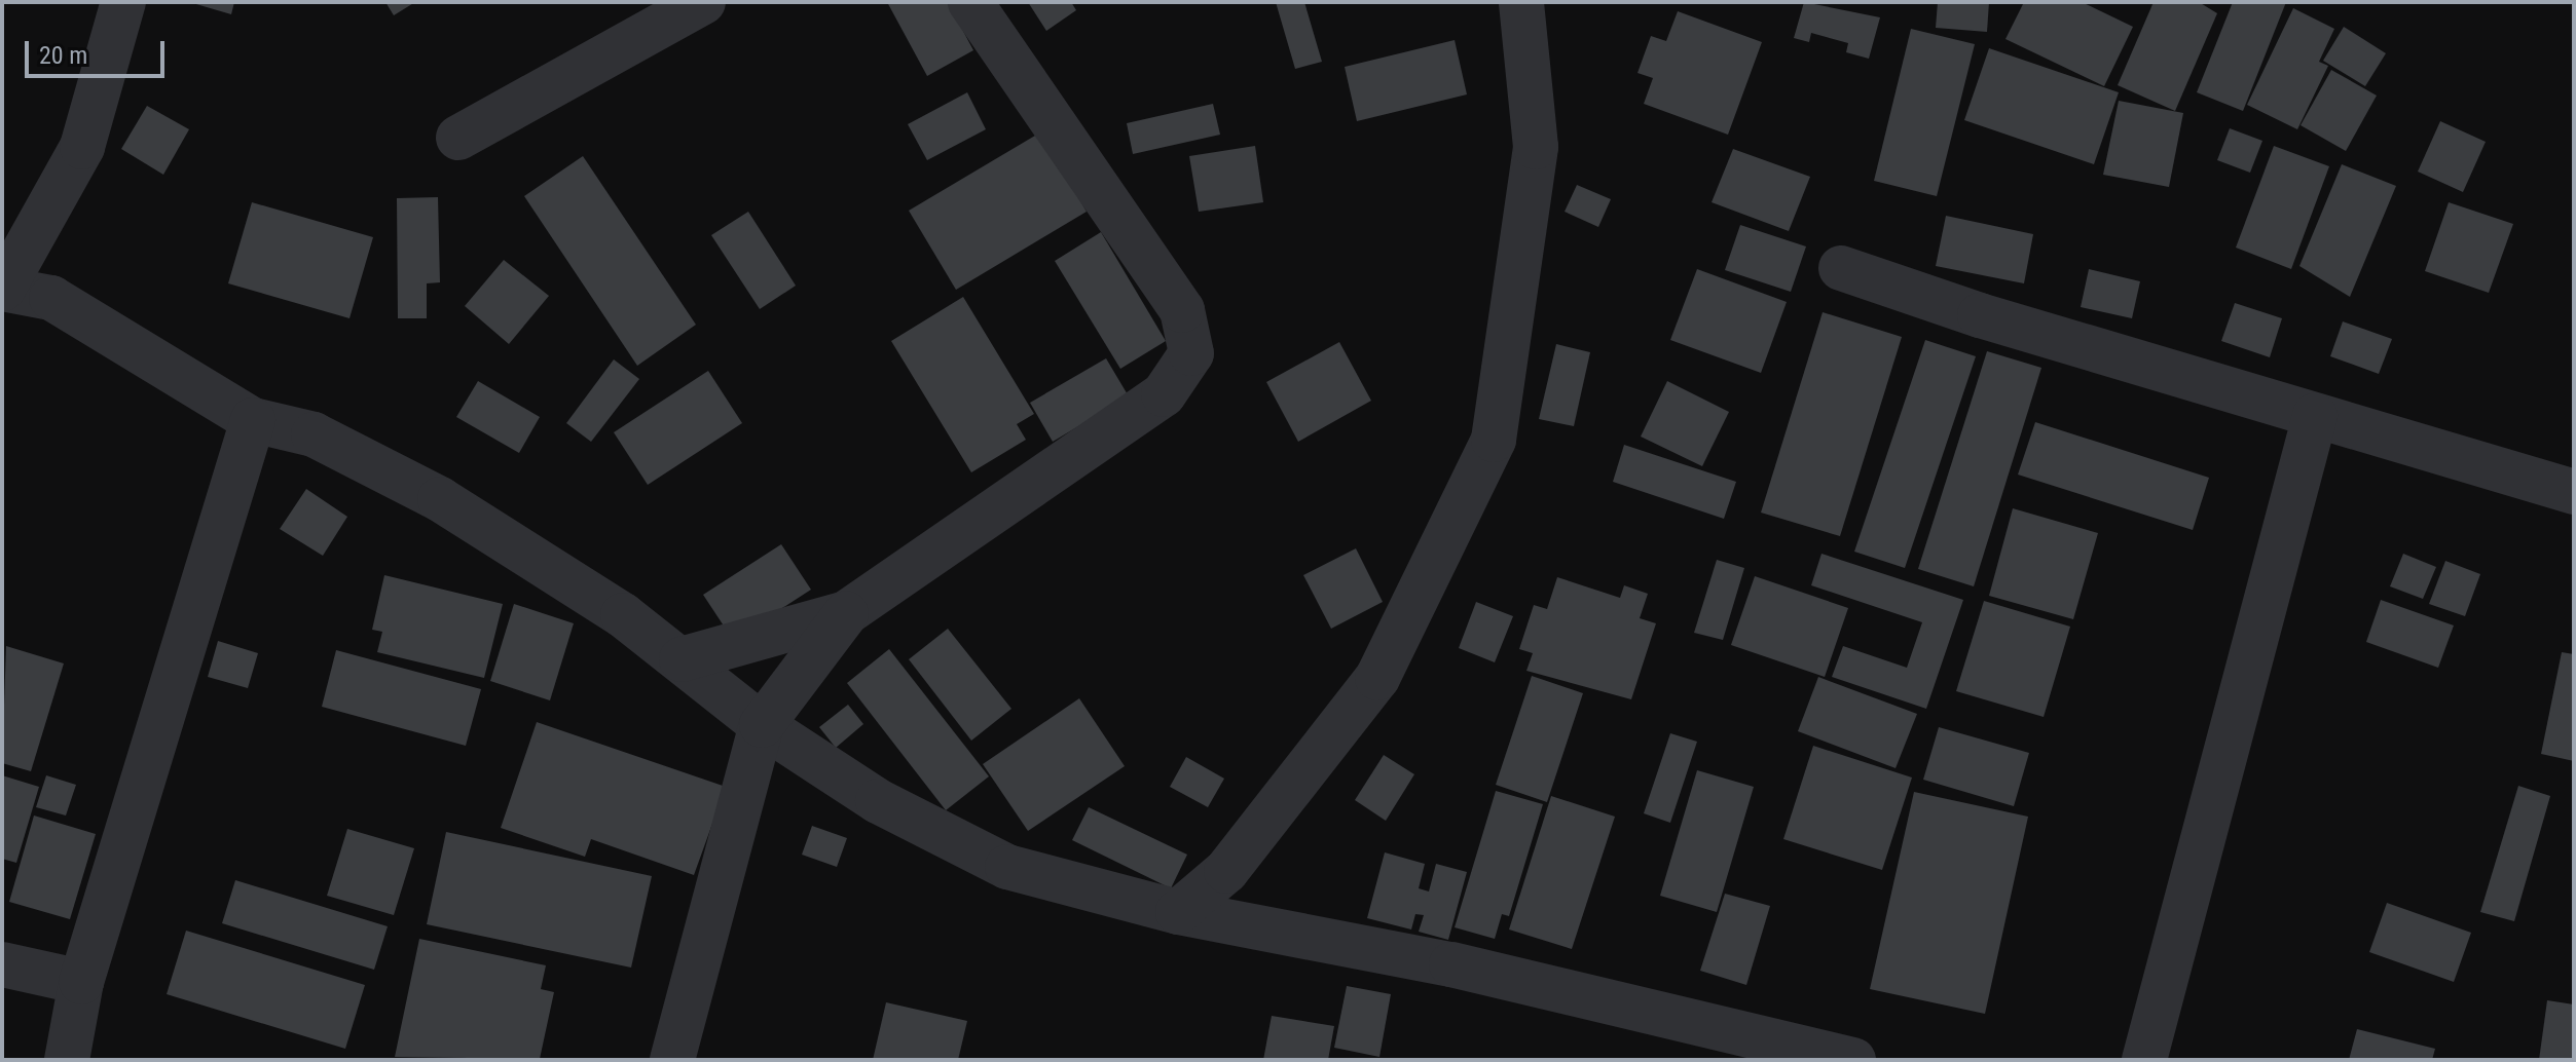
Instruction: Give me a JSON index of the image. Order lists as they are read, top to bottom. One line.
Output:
{"scale_bar":"20 m"}
